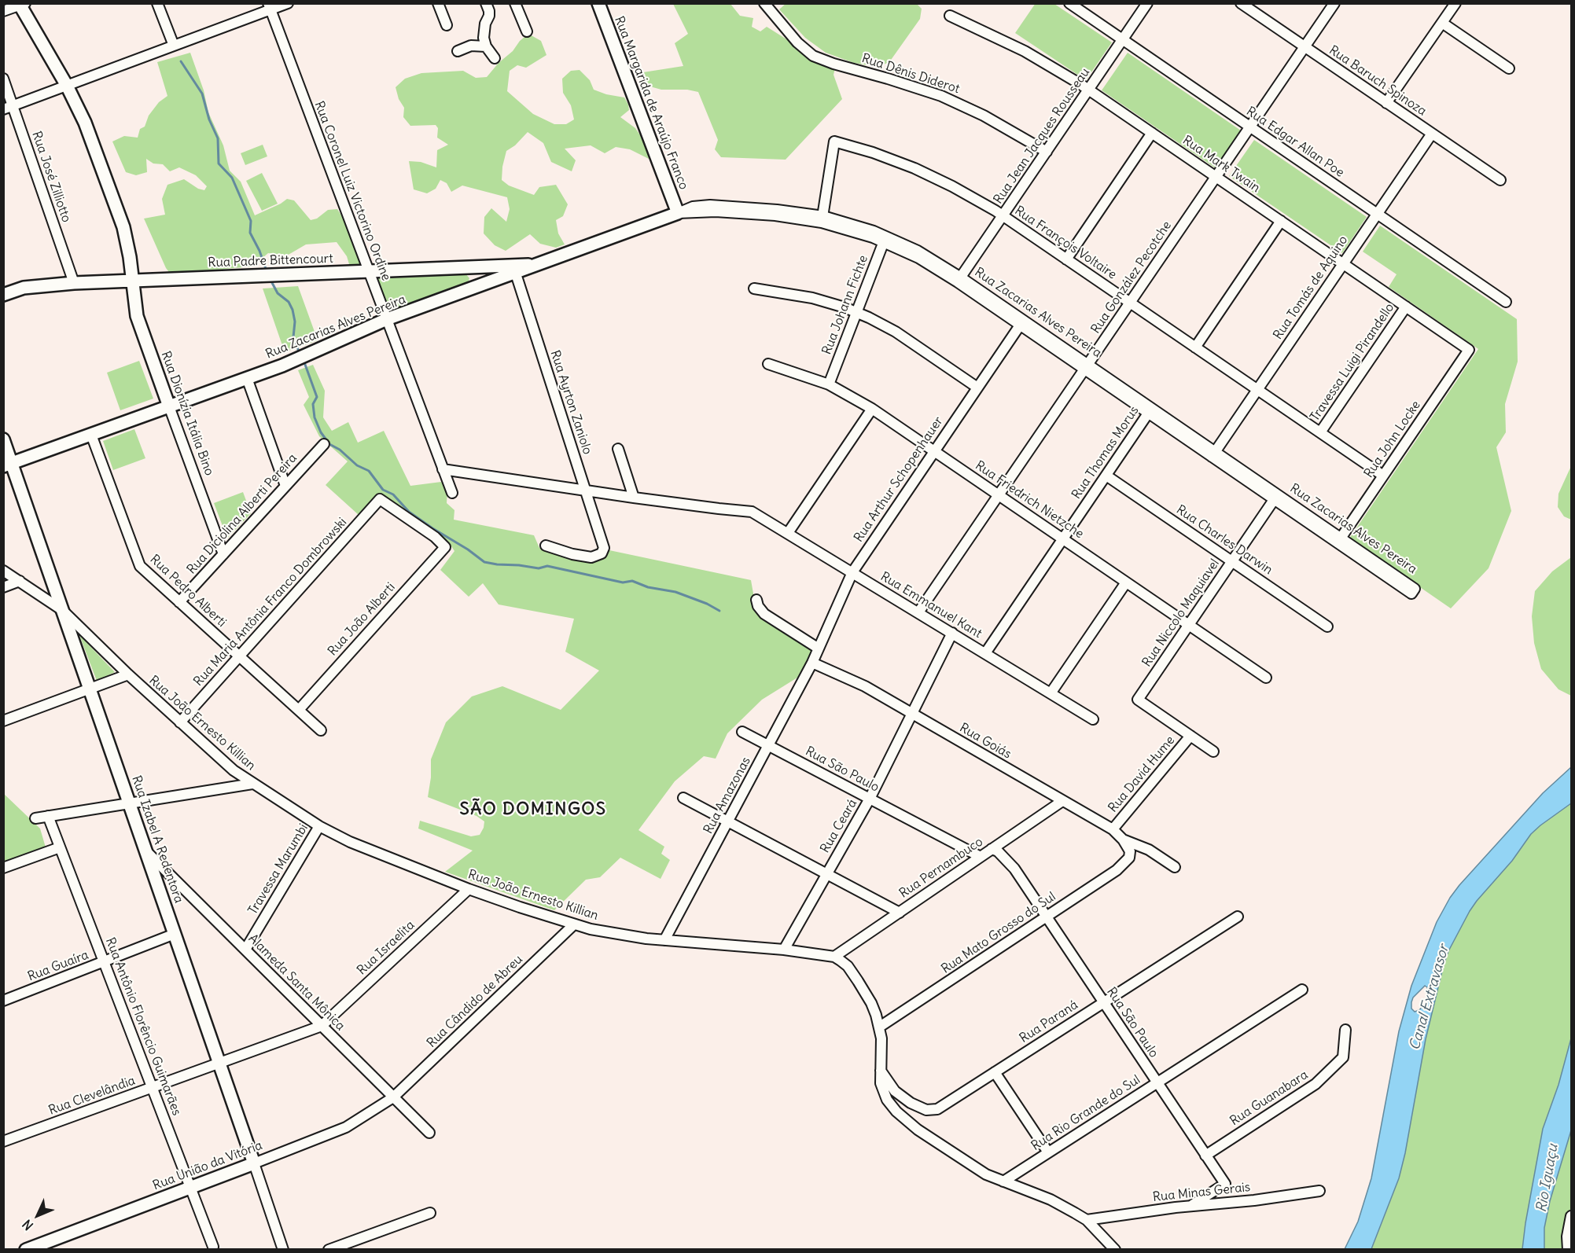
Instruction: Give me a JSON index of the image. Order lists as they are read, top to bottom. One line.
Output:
{"streets":{"main road":["Rua Margarida de Araújo Franco","Rua Padre Bittencourt","Rua Zacarias Alves Pereira","Rua Dionízia Itália Bino","Rua Izabel A Redentora","Rua União da Vitória"],"street":["Rua Dênis Diderot","Rua Baruch Spinoza","Rua Jean Jacques Rousseau","Rua Edgar Allan Poe","Rua Mark Twain","Rua José Zilliotto","Rua Coronel Luiz Victorino Ordine","Rua François Voltaire","Rua González Pecotche","Rua Tomás de Aquino","Rua Johann Fichte","Travessa Luigi Pirandello","Rua Ayrton Zaniolo","Rua John Locke","Rua Thomas Morus","Rua Arthur Schopenhauer","Rua Friedrich Nietzche","Rua Diciolina Alberti Pereira","Rua Charles Darwin","Rua Pedro Alberti","Rua Maria Antônia Franco Dombrowski","Rua Emmanuel Kant","Rua Niccolo Maquiavel","Rua João Alberti","Rua João Ernesto Killian","Rua Goiás","Rua São Paulo","Rua David Hume","Rua Amazonas","Rua Ceará","Rua Pernambuco","Travessa Marumbi","Rua Mato Grosso do Sul","Rua Israelita","Rua Guaíra","Alameda Santa Mônica","Rua Cândido de Abreu","Rua Paraná","Rua Antônio Florêncio Guimarães","Rua Clevelândia","Rua Guanabara","Rua Rio Grande do Sul","Rua Minas Gerais"]},"crossings":[["Rua Dênis Diderot","Rua Jean Jacques Rousseau"],["Rua Baruch Spinoza","Rua González Pecotche"],["Rua Baruch Spinoza","Rua Tomás de Aquino"],["Rua Margarida de Araújo Franco","Rua Zacarias Alves Pereira"],["Rua Jean Jacques Rousseau","Rua Edgar Allan Poe"],["Rua Jean Jacques Rousseau","Rua Mark Twain"],["Rua Jean Jacques Rousseau","Rua François Voltaire"],["Rua Jean Jacques Rousseau","Rua Zacarias Alves Pereira"],["Rua Edgar Allan Poe","Rua González Pecotche"],["Rua Edgar Allan Poe","Rua Tomás de Aquino"],["Rua Mark Twain","Rua González Pecotche"],["Rua Mark Twain","Rua Tomás de Aquino"],["Rua Mark Twain","Travessa Luigi Pirandello"],["Rua Mark Twain","Rua John Locke"],["Rua José Zilliotto","Rua Padre Bittencourt"],["Rua Coronel Luiz Victorino Ordine","Rua Padre Bittencourt"],["Rua Coronel Luiz Victorino Ordine","Rua Zacarias Alves Pereira"],["Rua François Voltaire","Rua González Pecotche"],["Rua François Voltaire","Rua Tomás de Aquino"],["Rua François Voltaire","Rua Zacarias Alves Pereira"],["Rua François Voltaire","Travessa Luigi Pirandello"],["Rua François Voltaire","Rua John Locke"],["Rua Padre Bittencourt","Rua Zacarias Alves Pereira"],["Rua Padre Bittencourt","Rua Ayrton Zaniolo"],["Rua Padre Bittencourt","Rua Dionízia Itália Bino"],["Rua González Pecotche","Rua Zacarias Alves Pereira"],["Rua González Pecotche","Rua Friedrich Nietzche"],["Rua González Pecotche","Rua Emmanuel Kant"],["Rua Tomás de Aquino","Rua Zacarias Alves Pereira"],["Rua Johann Fichte","Rua Zacarias Alves Pereira"],["Rua Johann Fichte","Rua Friedrich Nietzche"],["Rua Zacarias Alves Pereira","Rua Ayrton Zaniolo"],["Rua Zacarias Alves Pereira","Rua Dionízia Itália Bino"],["Rua Zacarias Alves Pereira","Rua John Locke"],["Rua Zacarias Alves Pereira","Rua Thomas Morus"],["Rua Zacarias Alves Pereira","Rua Arthur Schopenhauer"],["Rua Zacarias Alves Pereira","Rua Pedro Alberti"],["Rua Zacarias Alves Pereira","Rua Niccolo Maquiavel"],["Rua Zacarias Alves Pereira","Rua Izabel A Redentora"],["Rua Dionízia Itália Bino","Rua Diciolina Alberti Pereira"],["Rua Thomas Morus","Rua Friedrich Nietzche"],["Rua Thomas Morus","Rua Charles Darwin"],["Rua Thomas Morus","Rua Emmanuel Kant"],["Rua Arthur Schopenhauer","Rua Friedrich Nietzche"],["Rua Arthur Schopenhauer","Rua Emmanuel Kant"],["Rua Arthur Schopenhauer","Rua Goiás"],["Rua Arthur Schopenhauer","Rua Amazonas"],["Rua Friedrich Nietzche","Rua Niccolo Maquiavel"],["Rua Diciolina Alberti Pereira","Rua Pedro Alberti"],["Rua Charles Darwin","Rua Niccolo Maquiavel"],["Rua Pedro Alberti","Rua Maria Antônia Franco Dombrowski"],["Rua Pedro Alberti","Rua João Alberti"],["Rua Maria Antônia Franco Dombrowski","Rua João Alberti"],["Rua Maria Antônia Franco Dombrowski","Rua João Ernesto Killian"],["Rua Emmanuel Kant","Rua Ceará"],["Rua Niccolo Maquiavel","Rua David Hume"],["Rua João Ernesto Killian","Rua Amazonas"],["Rua João Ernesto Killian","Rua Ceará"],["Rua João Ernesto Killian","Rua Izabel A Redentora"],["Rua João Ernesto Killian","Rua Pernambuco"],["Rua João Ernesto Killian","Travessa Marumbi"],["Rua João Ernesto Killian","Rua Israelita"],["Rua João Ernesto Killian","Rua Cândido de Abreu"],["Rua Goiás","Rua David Hume"],["Rua Goiás","Rua Amazonas"],["Rua Goiás","Rua Ceará"],["Rua Goiás","Rua Pernambuco"],["Rua Goiás","Rua Mato Grosso do Sul"],["Rua São Paulo","Rua Amazonas"],["Rua São Paulo","Rua Ceará"],["Rua São Paulo","Rua Pernambuco"],["Rua São Paulo","Rua Mato Grosso do Sul"],["Rua São Paulo","Rua Paraná"],["Rua São Paulo","Rua Guanabara"],["Rua São Paulo","Rua Rio Grande do Sul"],["Rua São Paulo","Rua Minas Gerais"],["Rua Izabel A Redentora","Rua Guaíra"],["Rua Izabel A Redentora","Alameda Santa Mônica"],["Rua Izabel A Redentora","Rua Clevelândia"],["Rua Izabel A Redentora","Rua União da Vitória"],["Travessa Marumbi","Alameda Santa Mônica"],["Rua Israelita","Alameda Santa Mônica"],["Rua Israelita","Rua Clevelândia"],["Rua Guaíra","Rua Antônio Florêncio Guimarães"],["Alameda Santa Mônica","Rua Cândido de Abreu"],["Alameda Santa Mônica","Rua Clevelândia"],["Alameda Santa Mônica","Rua União da Vitória"],["Rua Cândido de Abreu","Rua União da Vitória"],["Rua Antônio Florêncio Guimarães","Rua Clevelândia"],["Rua Antônio Florêncio Guimarães","Rua União da Vitória"]],"districts":["SÃO DOMINGOS"],"water":["Canal Extravasor","Rio Iguaçu"],"north":"bottom left"}
